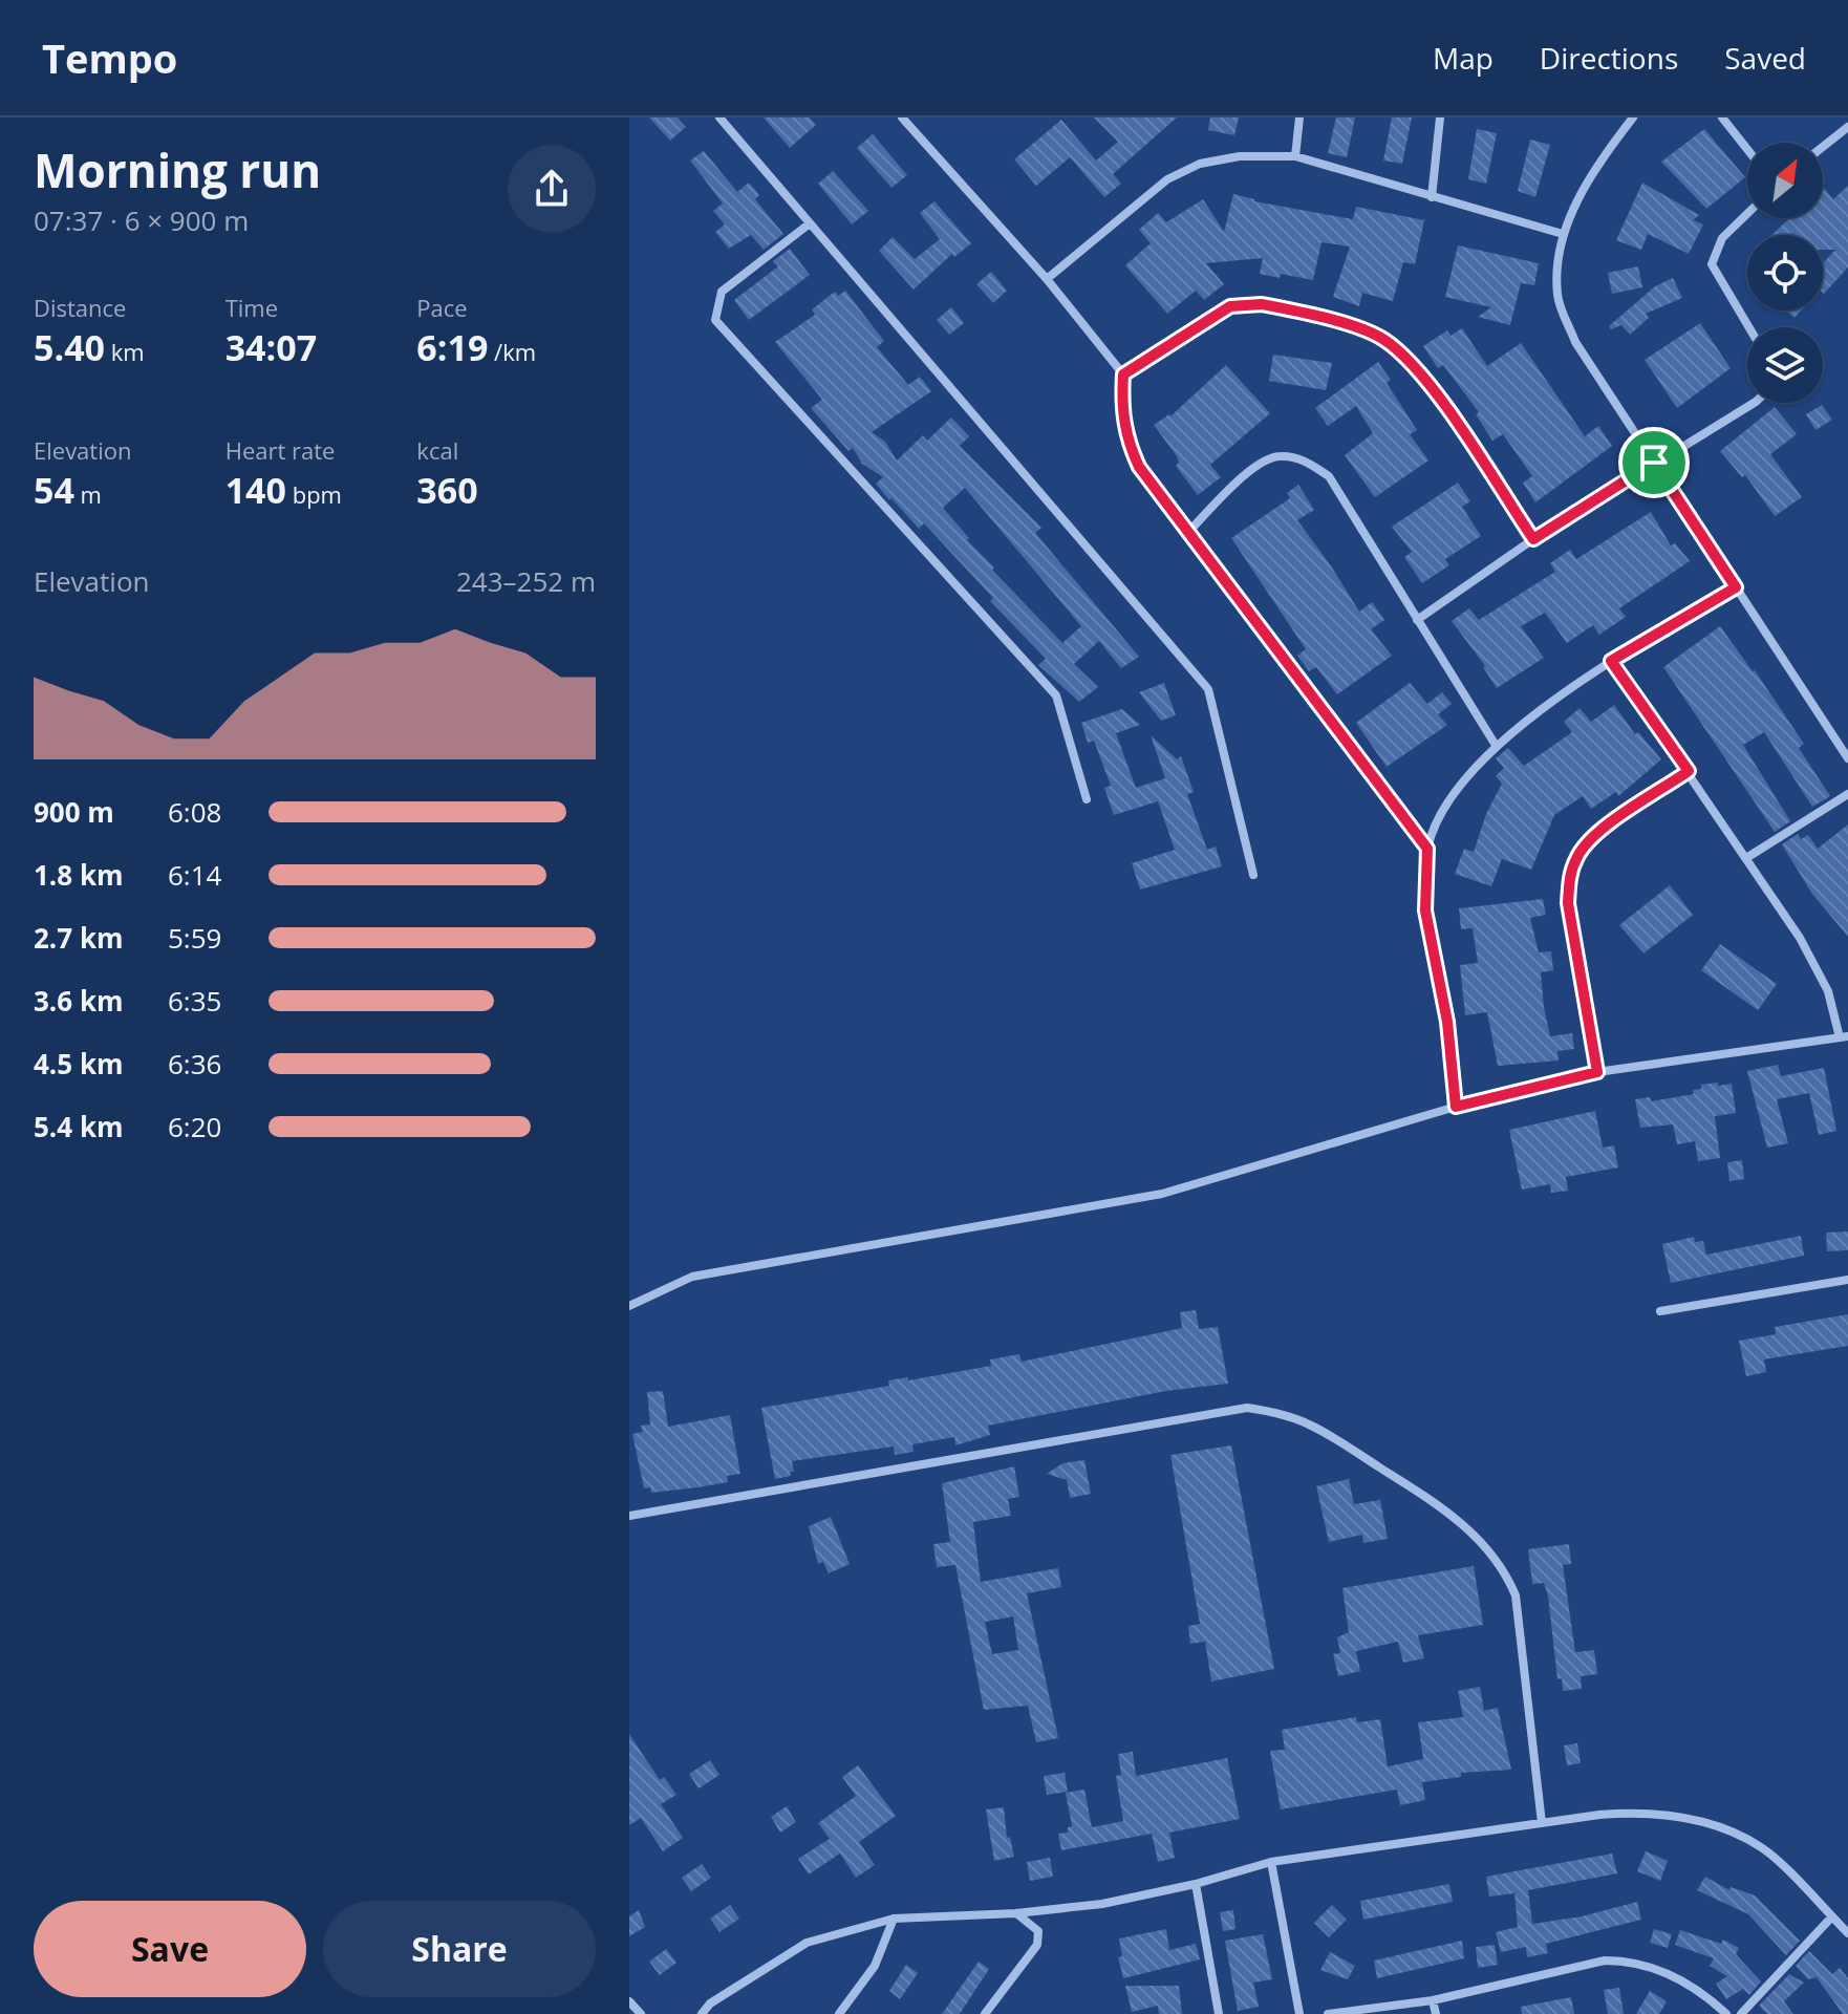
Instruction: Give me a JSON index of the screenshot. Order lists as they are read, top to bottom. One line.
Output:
{"north":"top right","page":{"header":"Tempo","nav":["Map","Directions","Saved"],"heading":["Morning run","07:37 · 6 × 900 m"],"stats":[["Distance","5.40 km"],["Time","34:07"],["Pace","6:19 /km"],["Elevation","54 m"],["Heart rate","140 bpm"],["kcal","360"]],"chart":["Elevation","243–252 m"],"list":[{"name":"900 m","note":"6:08"},{"name":"1.8 km","note":"6:14"},{"name":"2.7 km","note":"5:59"},{"name":"3.6 km","note":"6:35"},{"name":"4.5 km","note":"6:36"},{"name":"5.4 km","note":"6:20"}],"buttons":["Save","Share"]}}
